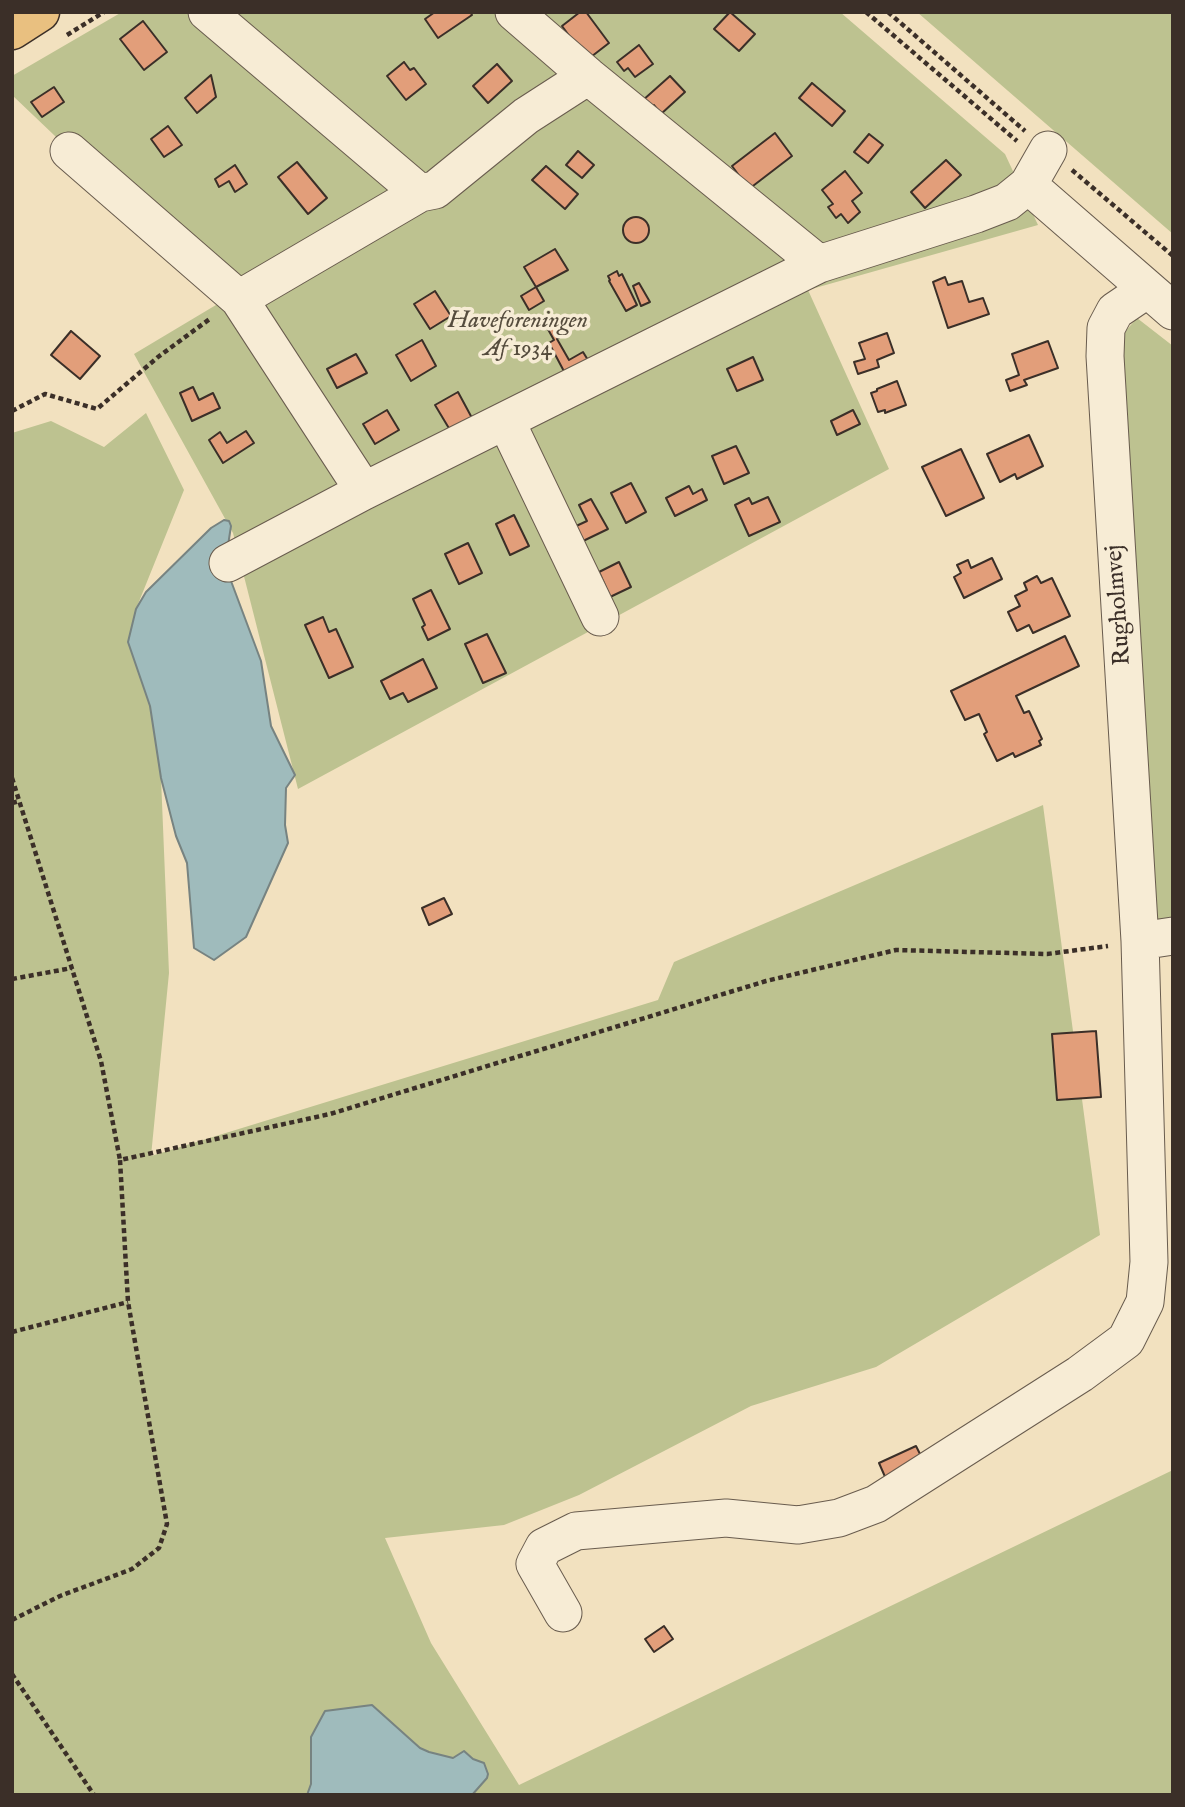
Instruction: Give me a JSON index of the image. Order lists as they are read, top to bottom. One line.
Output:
{"streets":{"street":["Rugholmvej"]},"parks":["Haveforeningen Af 1934"]}
